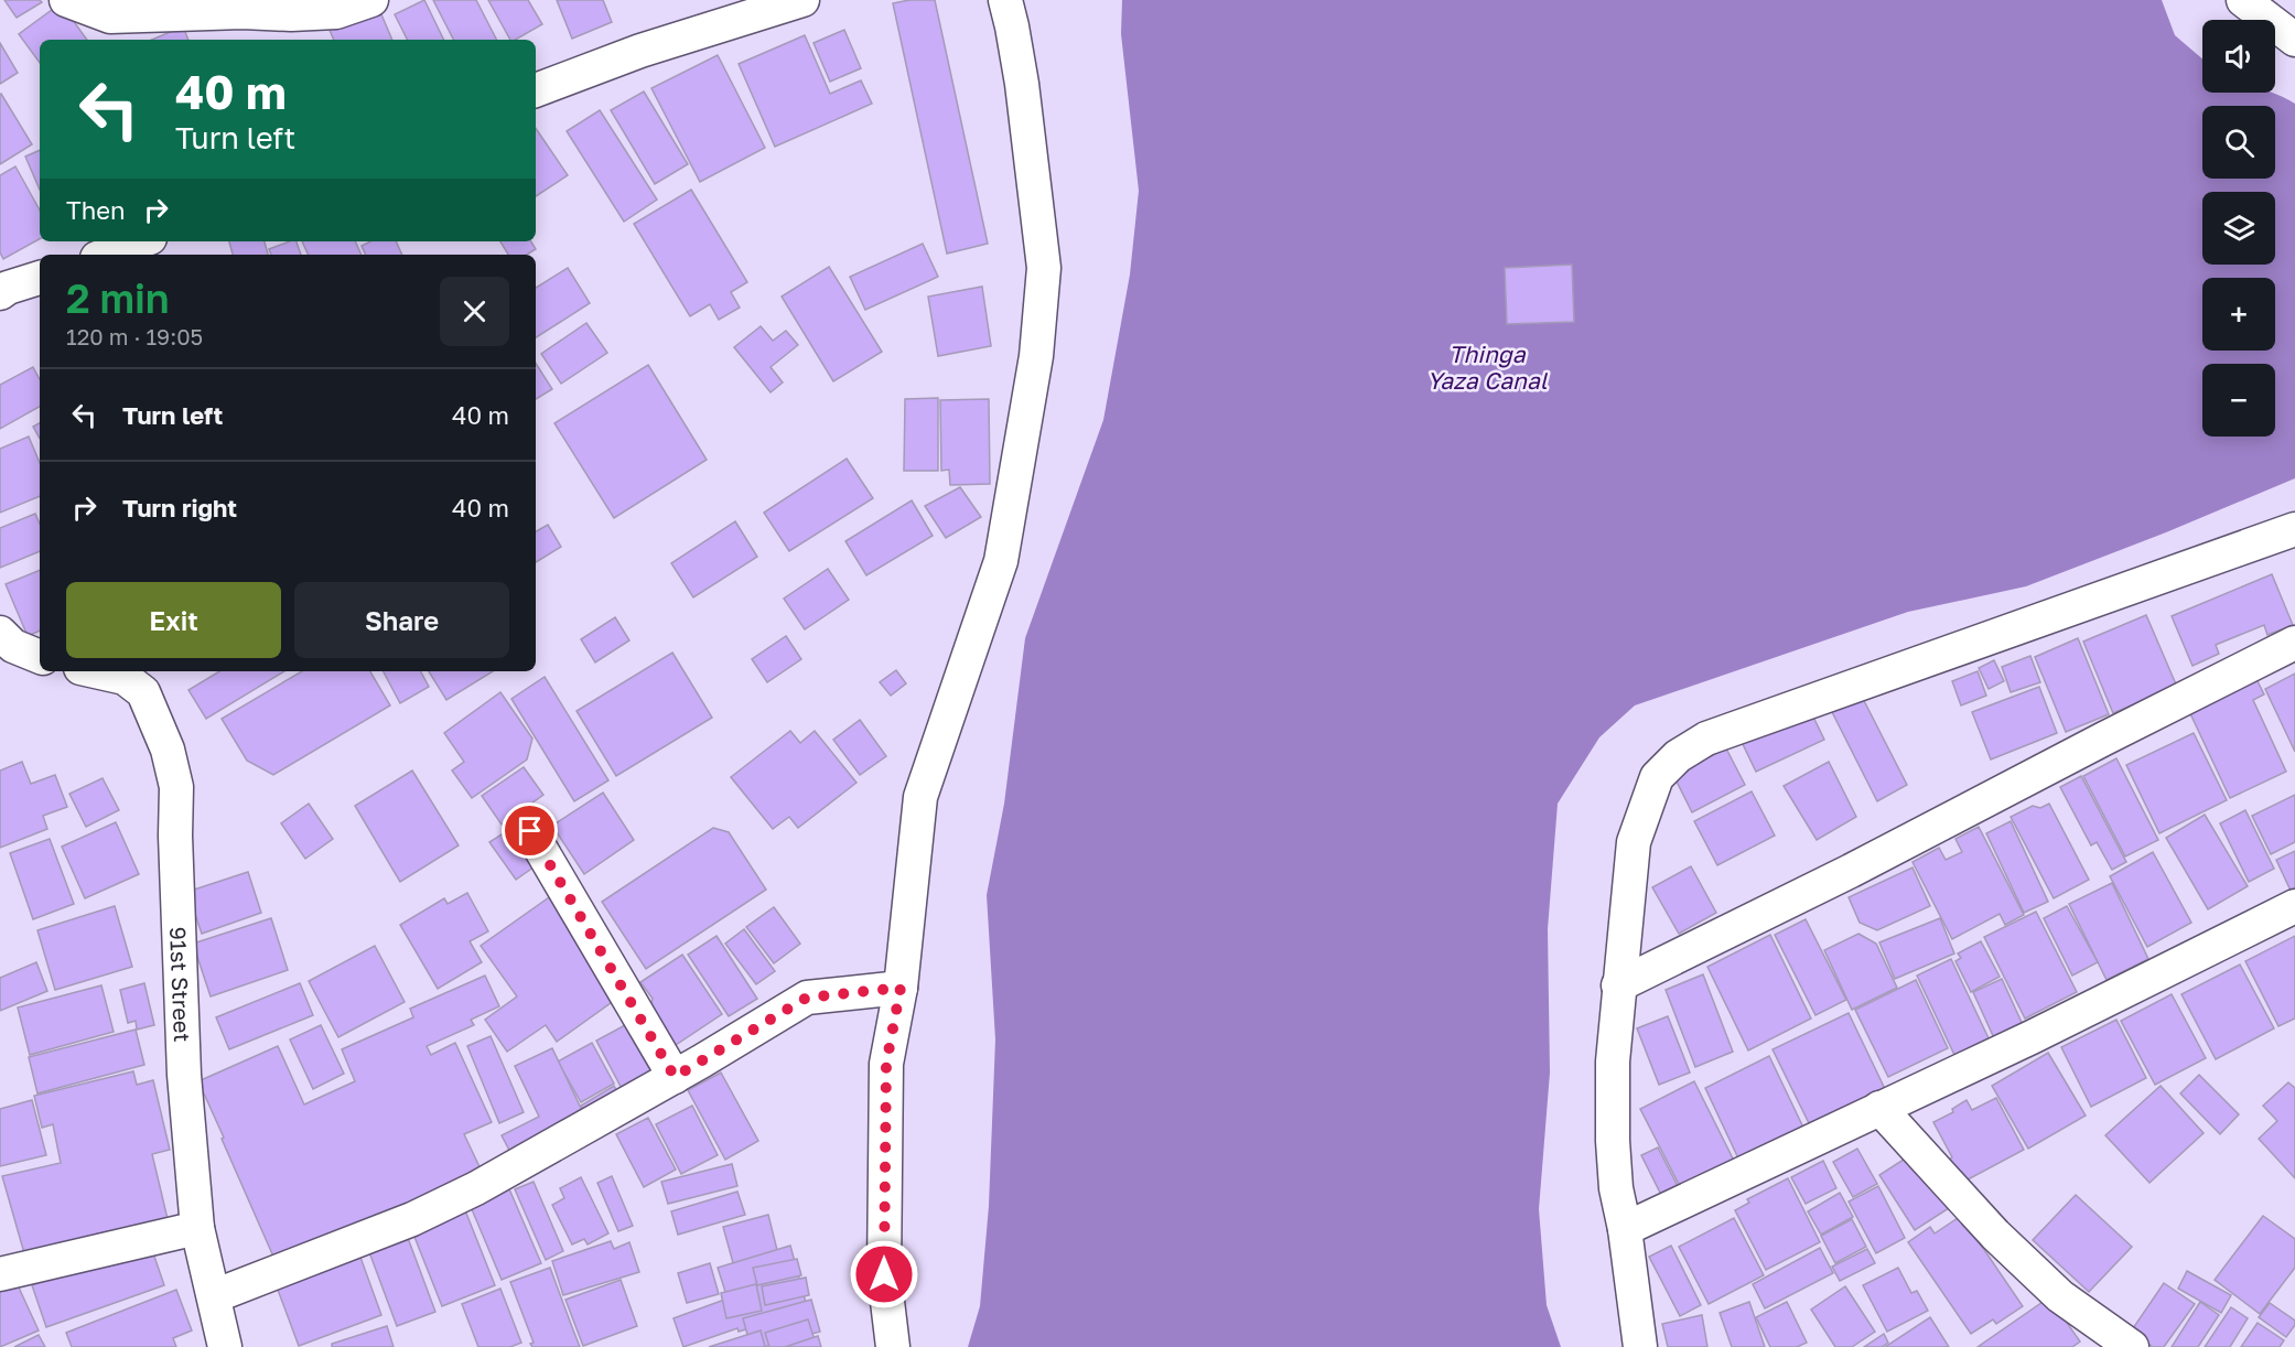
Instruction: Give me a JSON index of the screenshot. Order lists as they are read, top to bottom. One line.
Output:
{"streets":{"street":["91st Street"]},"water":["Thinga Yaza Canal"],"page":{"map_buttons":["+","−"],"turn":["40 m","Turn left"],"then":"Then","heading":["2 min","120 m · 19:05"],"list":[{"name":"Turn left","value":"40 m"},{"name":"Turn right","value":"40 m"}],"buttons":["Exit","Share"]}}
